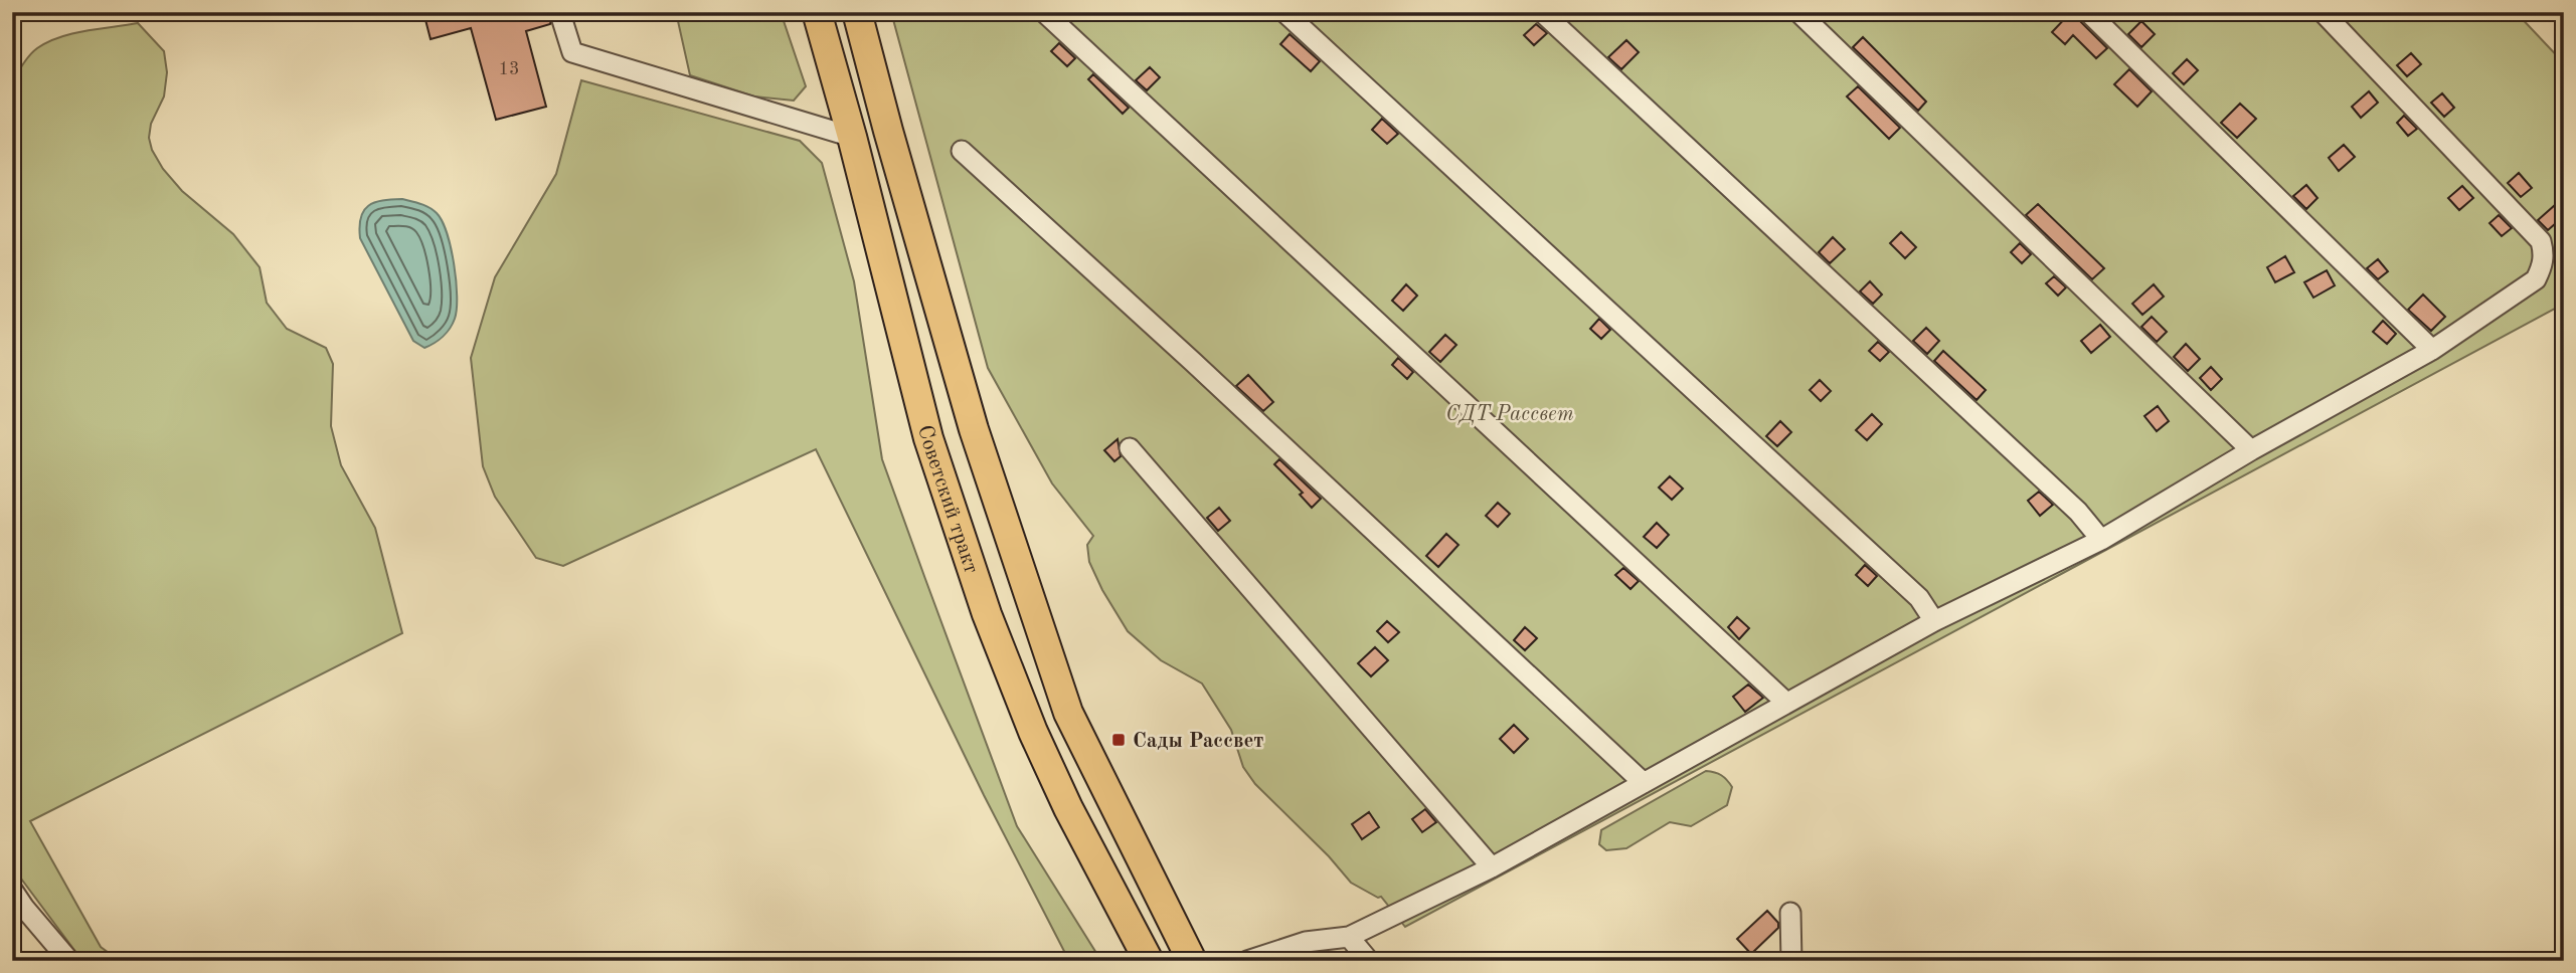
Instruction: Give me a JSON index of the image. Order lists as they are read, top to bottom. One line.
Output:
{"streets":{"highway":["Советский тракт"]},"parks":["СДТ Рассвет"],"places":{"transit":["Сады Рассвет"]},"house_numbers":["13"]}
